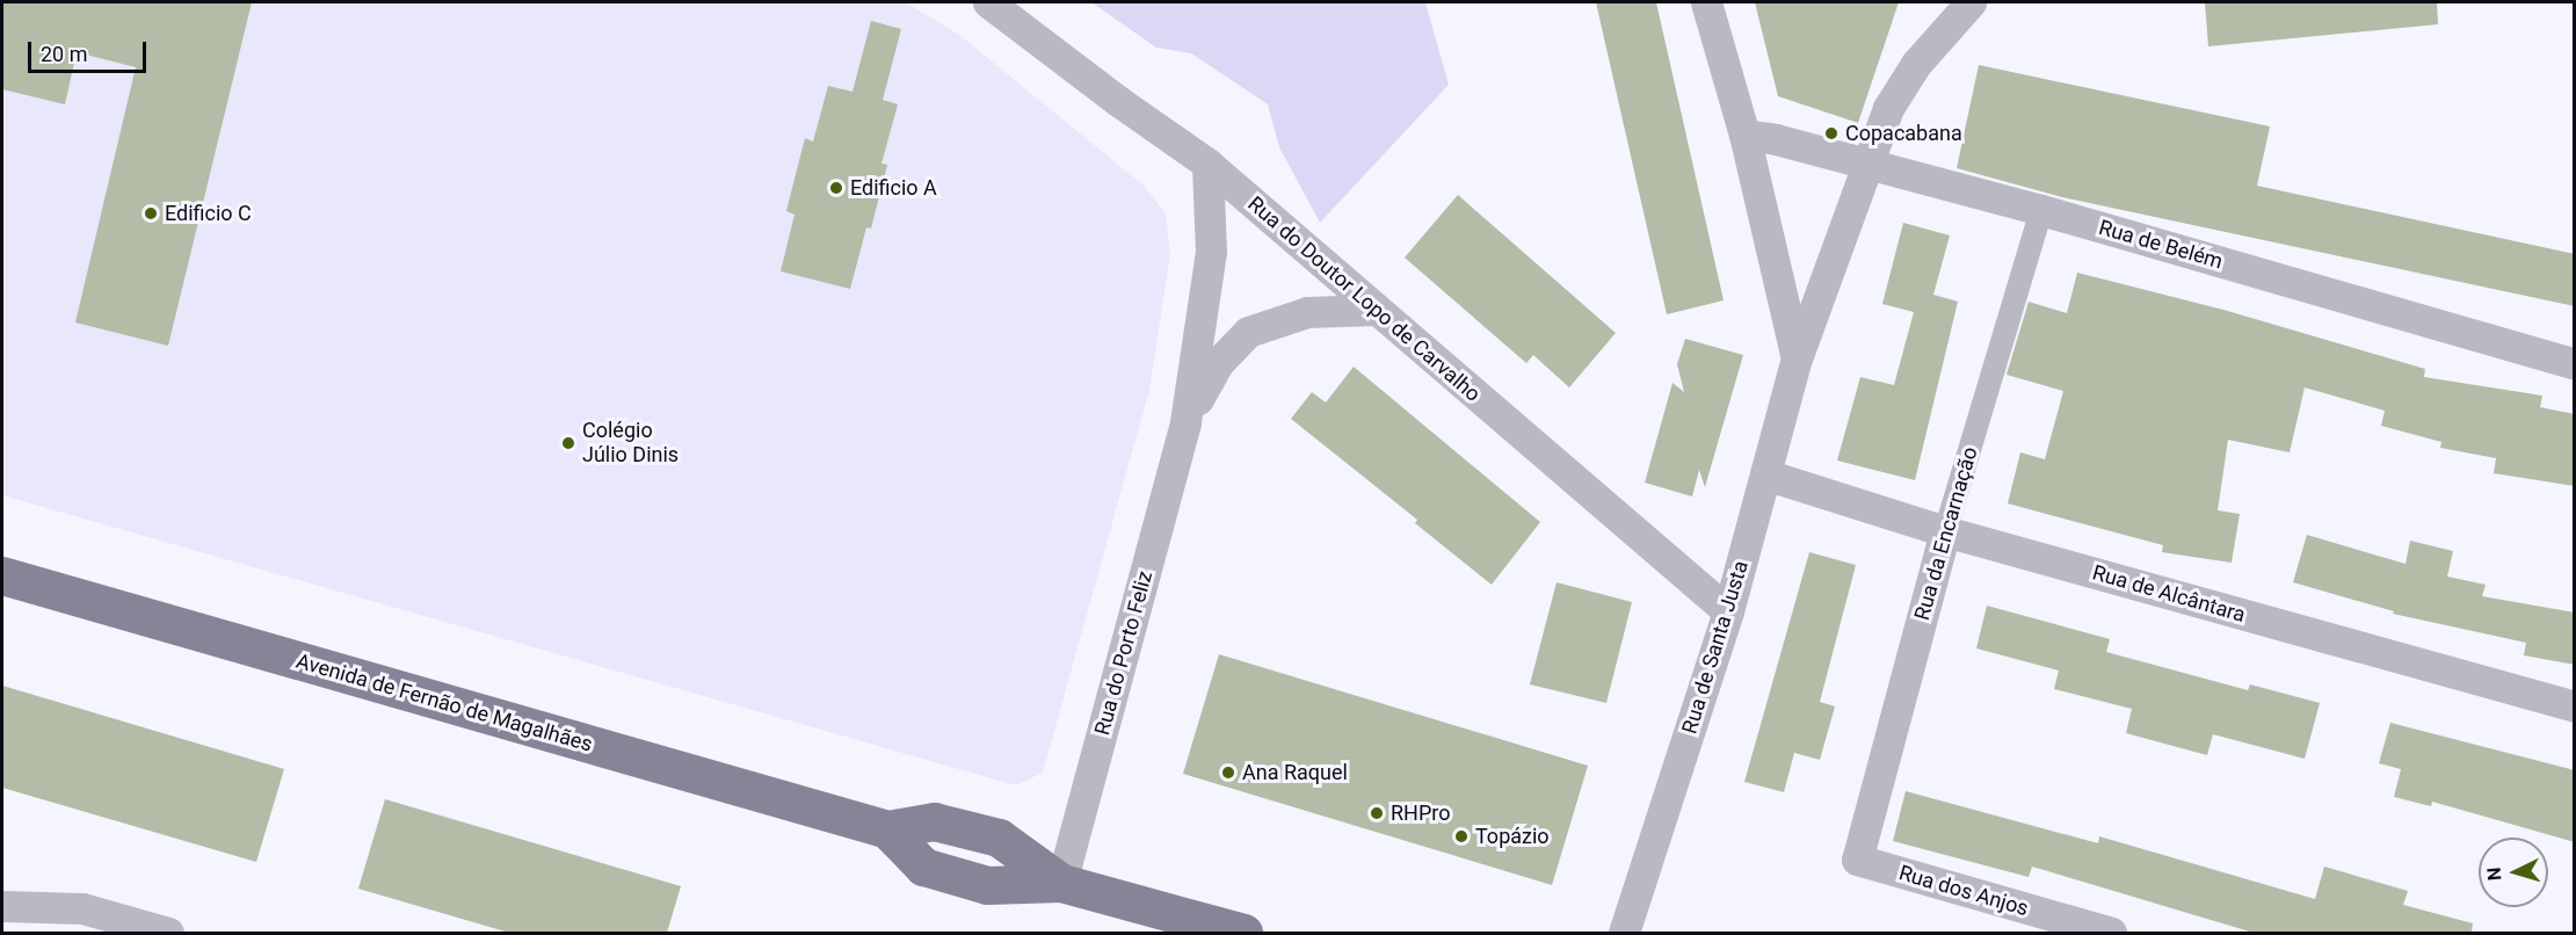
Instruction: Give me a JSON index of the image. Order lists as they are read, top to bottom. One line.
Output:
{"streets":{"main road":["Avenida de Fernão de Magalhães"],"street":["Rua de Belém","Rua do Doutor Lopo de Carvalho","Rua da Encarnação","Rua de Alcântara","Rua de Santa Justa","Rua do Porto Feliz","Rua dos Anjos"]},"crossings":[["Rua de Belém","Rua da Encarnação"],["Rua de Belém","Rua de Santa Justa"],["Rua do Doutor Lopo de Carvalho","Rua de Santa Justa"],["Rua do Doutor Lopo de Carvalho","Rua do Porto Feliz"],["Rua da Encarnação","Rua de Alcântara"],["Rua da Encarnação","Rua dos Anjos"],["Rua de Alcântara","Rua de Santa Justa"],["Rua do Porto Feliz","Avenida de Fernão de Magalhães"]],"places":["Copacabana","Edificio A","Edificio C","Colégio Júlio Dinis","Ana Raquel","RHPro","Topázio"],"scale_bar":"20 m","north":"left"}
